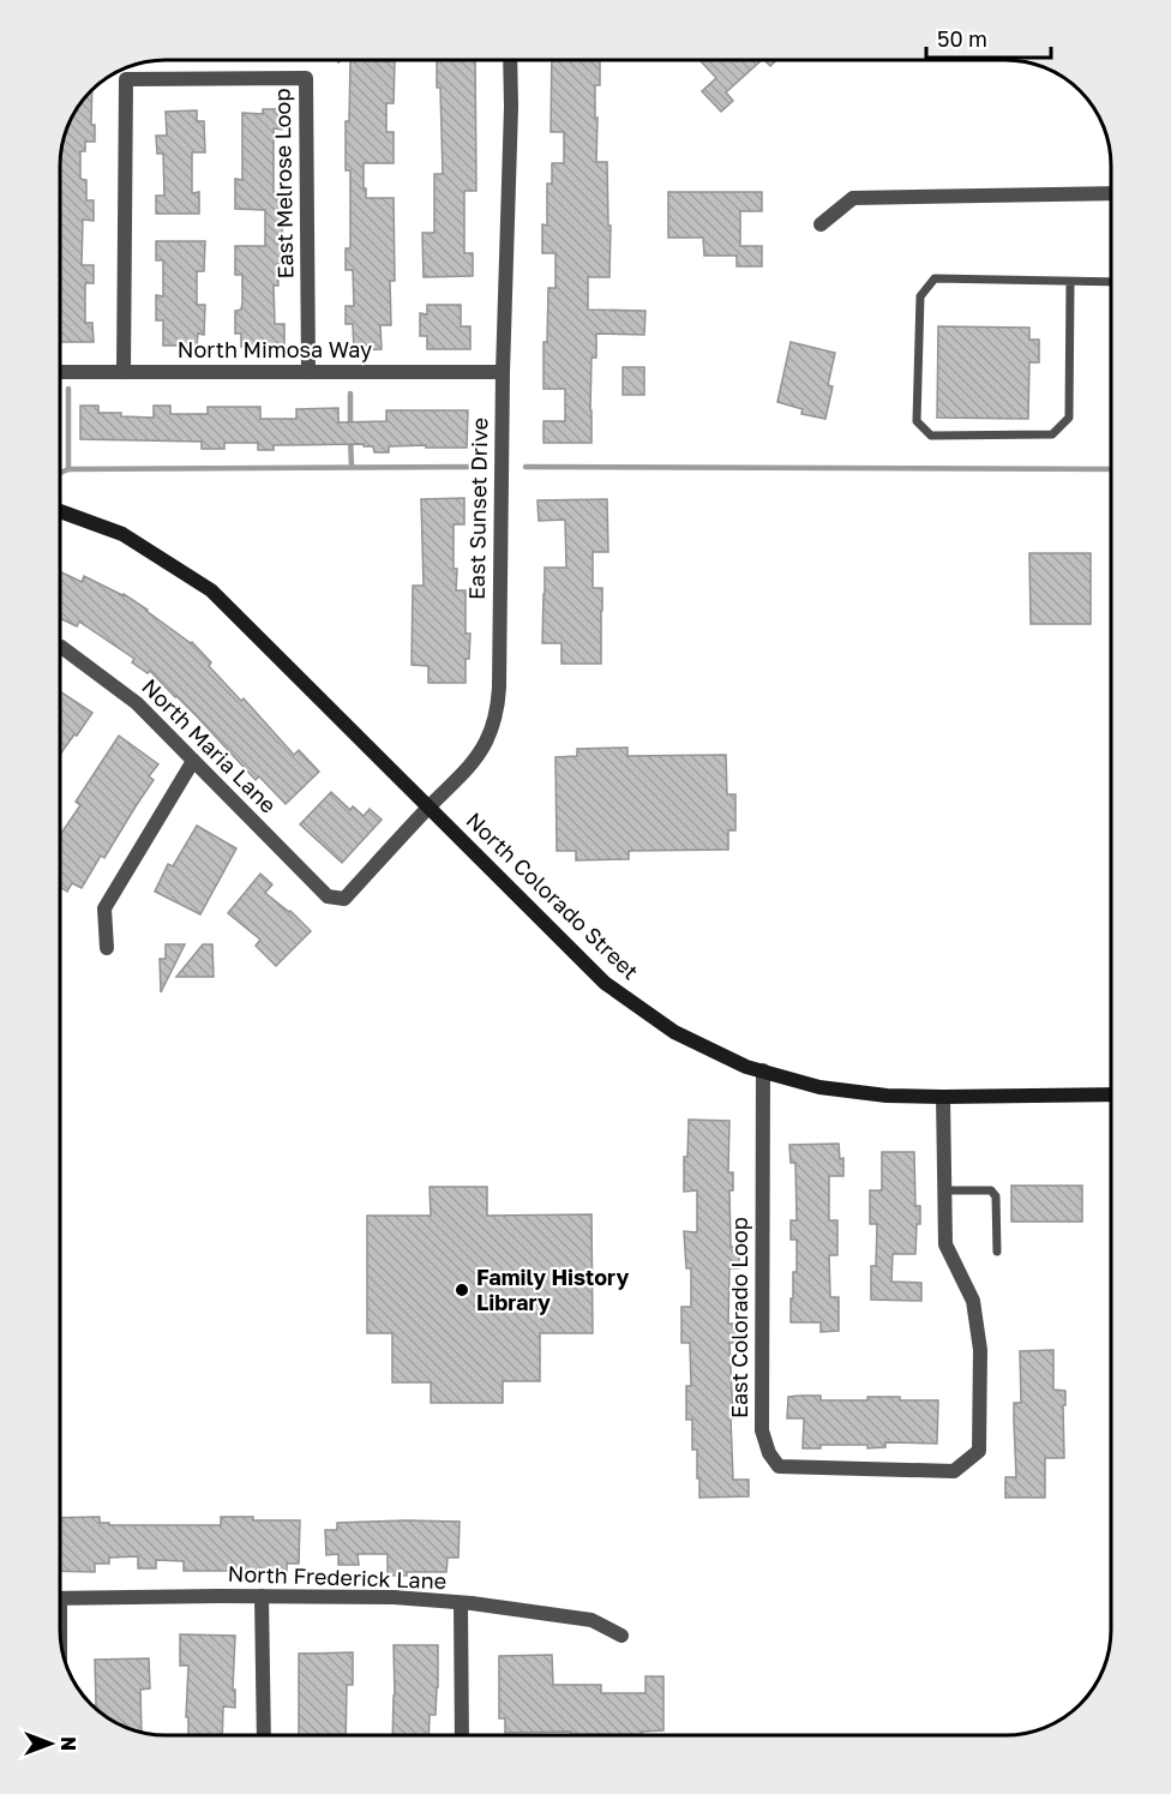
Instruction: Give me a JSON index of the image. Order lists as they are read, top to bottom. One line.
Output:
{"streets":{"street":["East Melrose Loop","North Mimosa Way","East Sunset Drive","North Maria Lane","North Colorado Street","East Colorado Loop","North Frederick Lane"]},"crossings":[["East Melrose Loop","North Mimosa Way"],["North Mimosa Way","East Sunset Drive"],["East Sunset Drive","North Maria Lane"],["East Sunset Drive","North Colorado Street"],["North Colorado Street","East Colorado Loop"]],"places":["Family History Library"],"scale_bar":"50 m","north":"right"}
